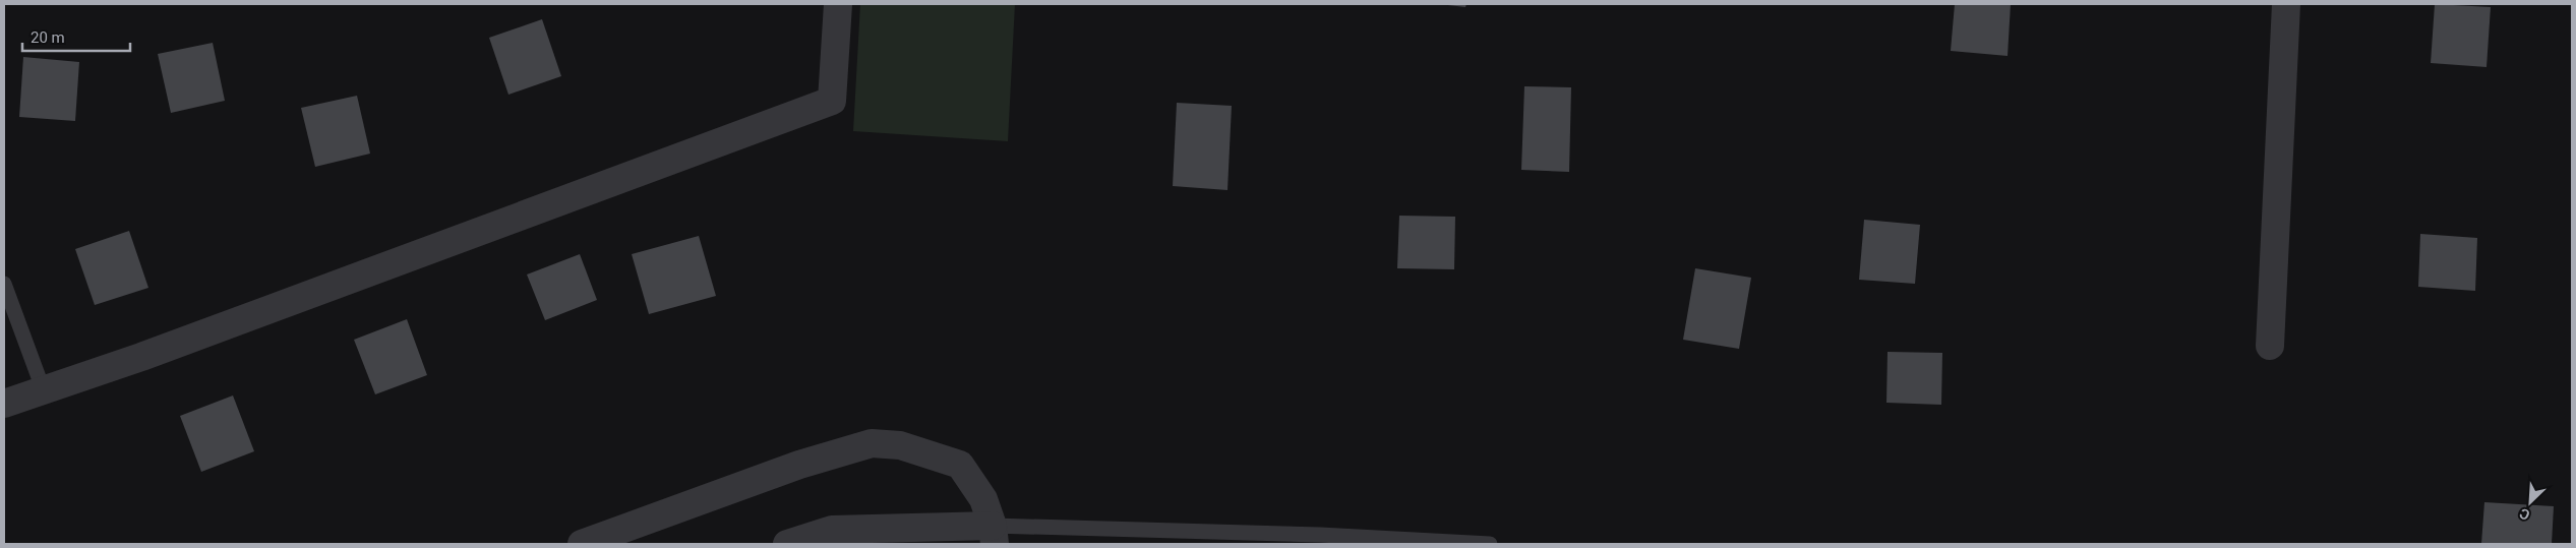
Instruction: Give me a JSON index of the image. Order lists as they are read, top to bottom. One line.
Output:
{"scale_bar":"20 m","north":"bottom left"}
